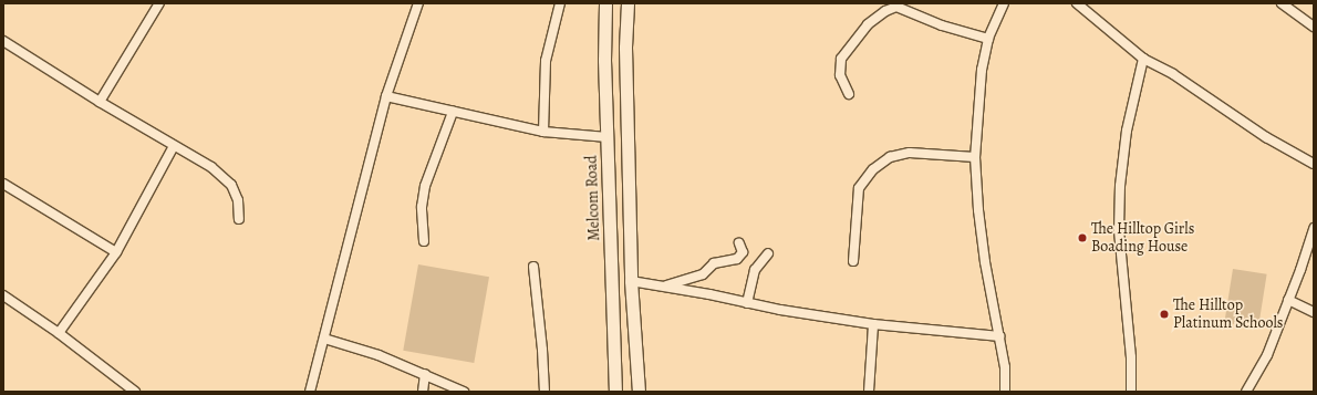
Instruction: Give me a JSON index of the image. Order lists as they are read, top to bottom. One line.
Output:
{"streets":{"main road":["Melcom Road"]},"places":["The Hilltop Girls Boading House","The Hilltop Platinum Schools"]}
